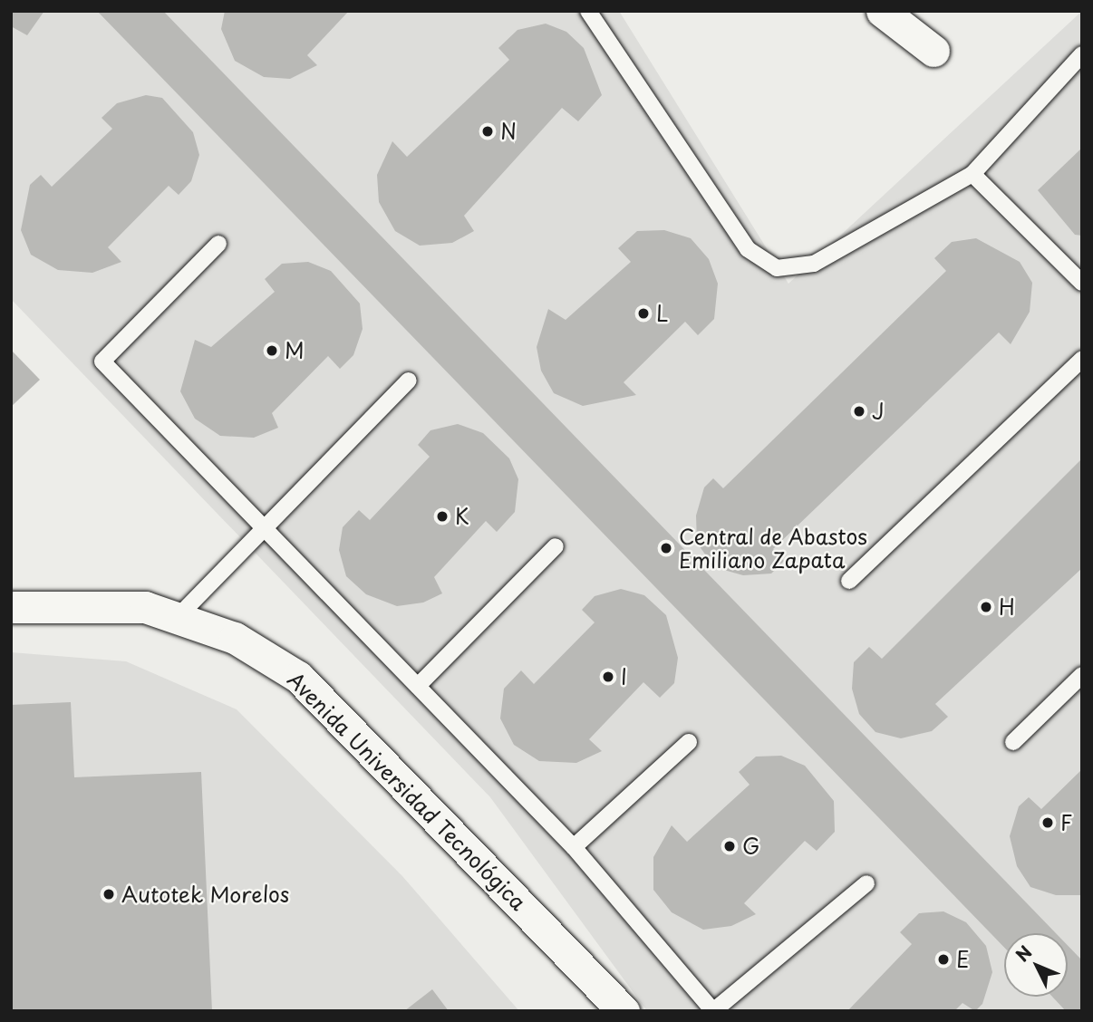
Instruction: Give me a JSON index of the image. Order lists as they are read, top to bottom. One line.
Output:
{"streets":{"street":["Avenida Universidad Tecnológica"]},"places":["N","L","M","J","K","Central de Abastos Emiliano Zapata","H","I","F","G","Autotek Morelos","E"],"north":"top left"}
